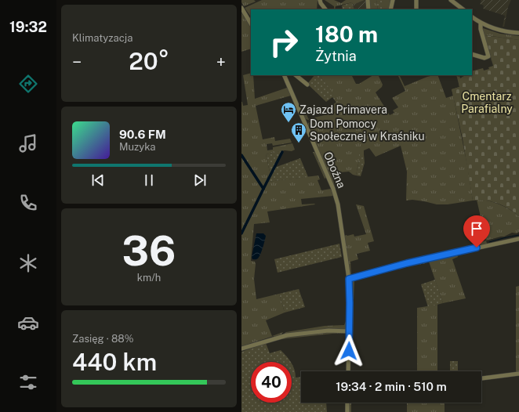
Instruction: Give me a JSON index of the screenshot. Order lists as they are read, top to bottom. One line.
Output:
{"streets":{"street":["Oboźna"]},"parks":["Cmentarz Parafialny"],"places":{"hotel":["Zajazd Primavera"],"building":["Dom Pomocy Społecznej w Kraśniku"]},"page":{"tabs":"19:32","tile":["Klimatyzacja",["36","km/h"],["Zasięg · 88%","440 km"]],"turn":["180 m","Żytnia"],"heat":["−","20°","+"],"song":["90.6 FM","Muzyka"],"limit":"40","trip":"19:34 · 2 min · 510 m"}}
